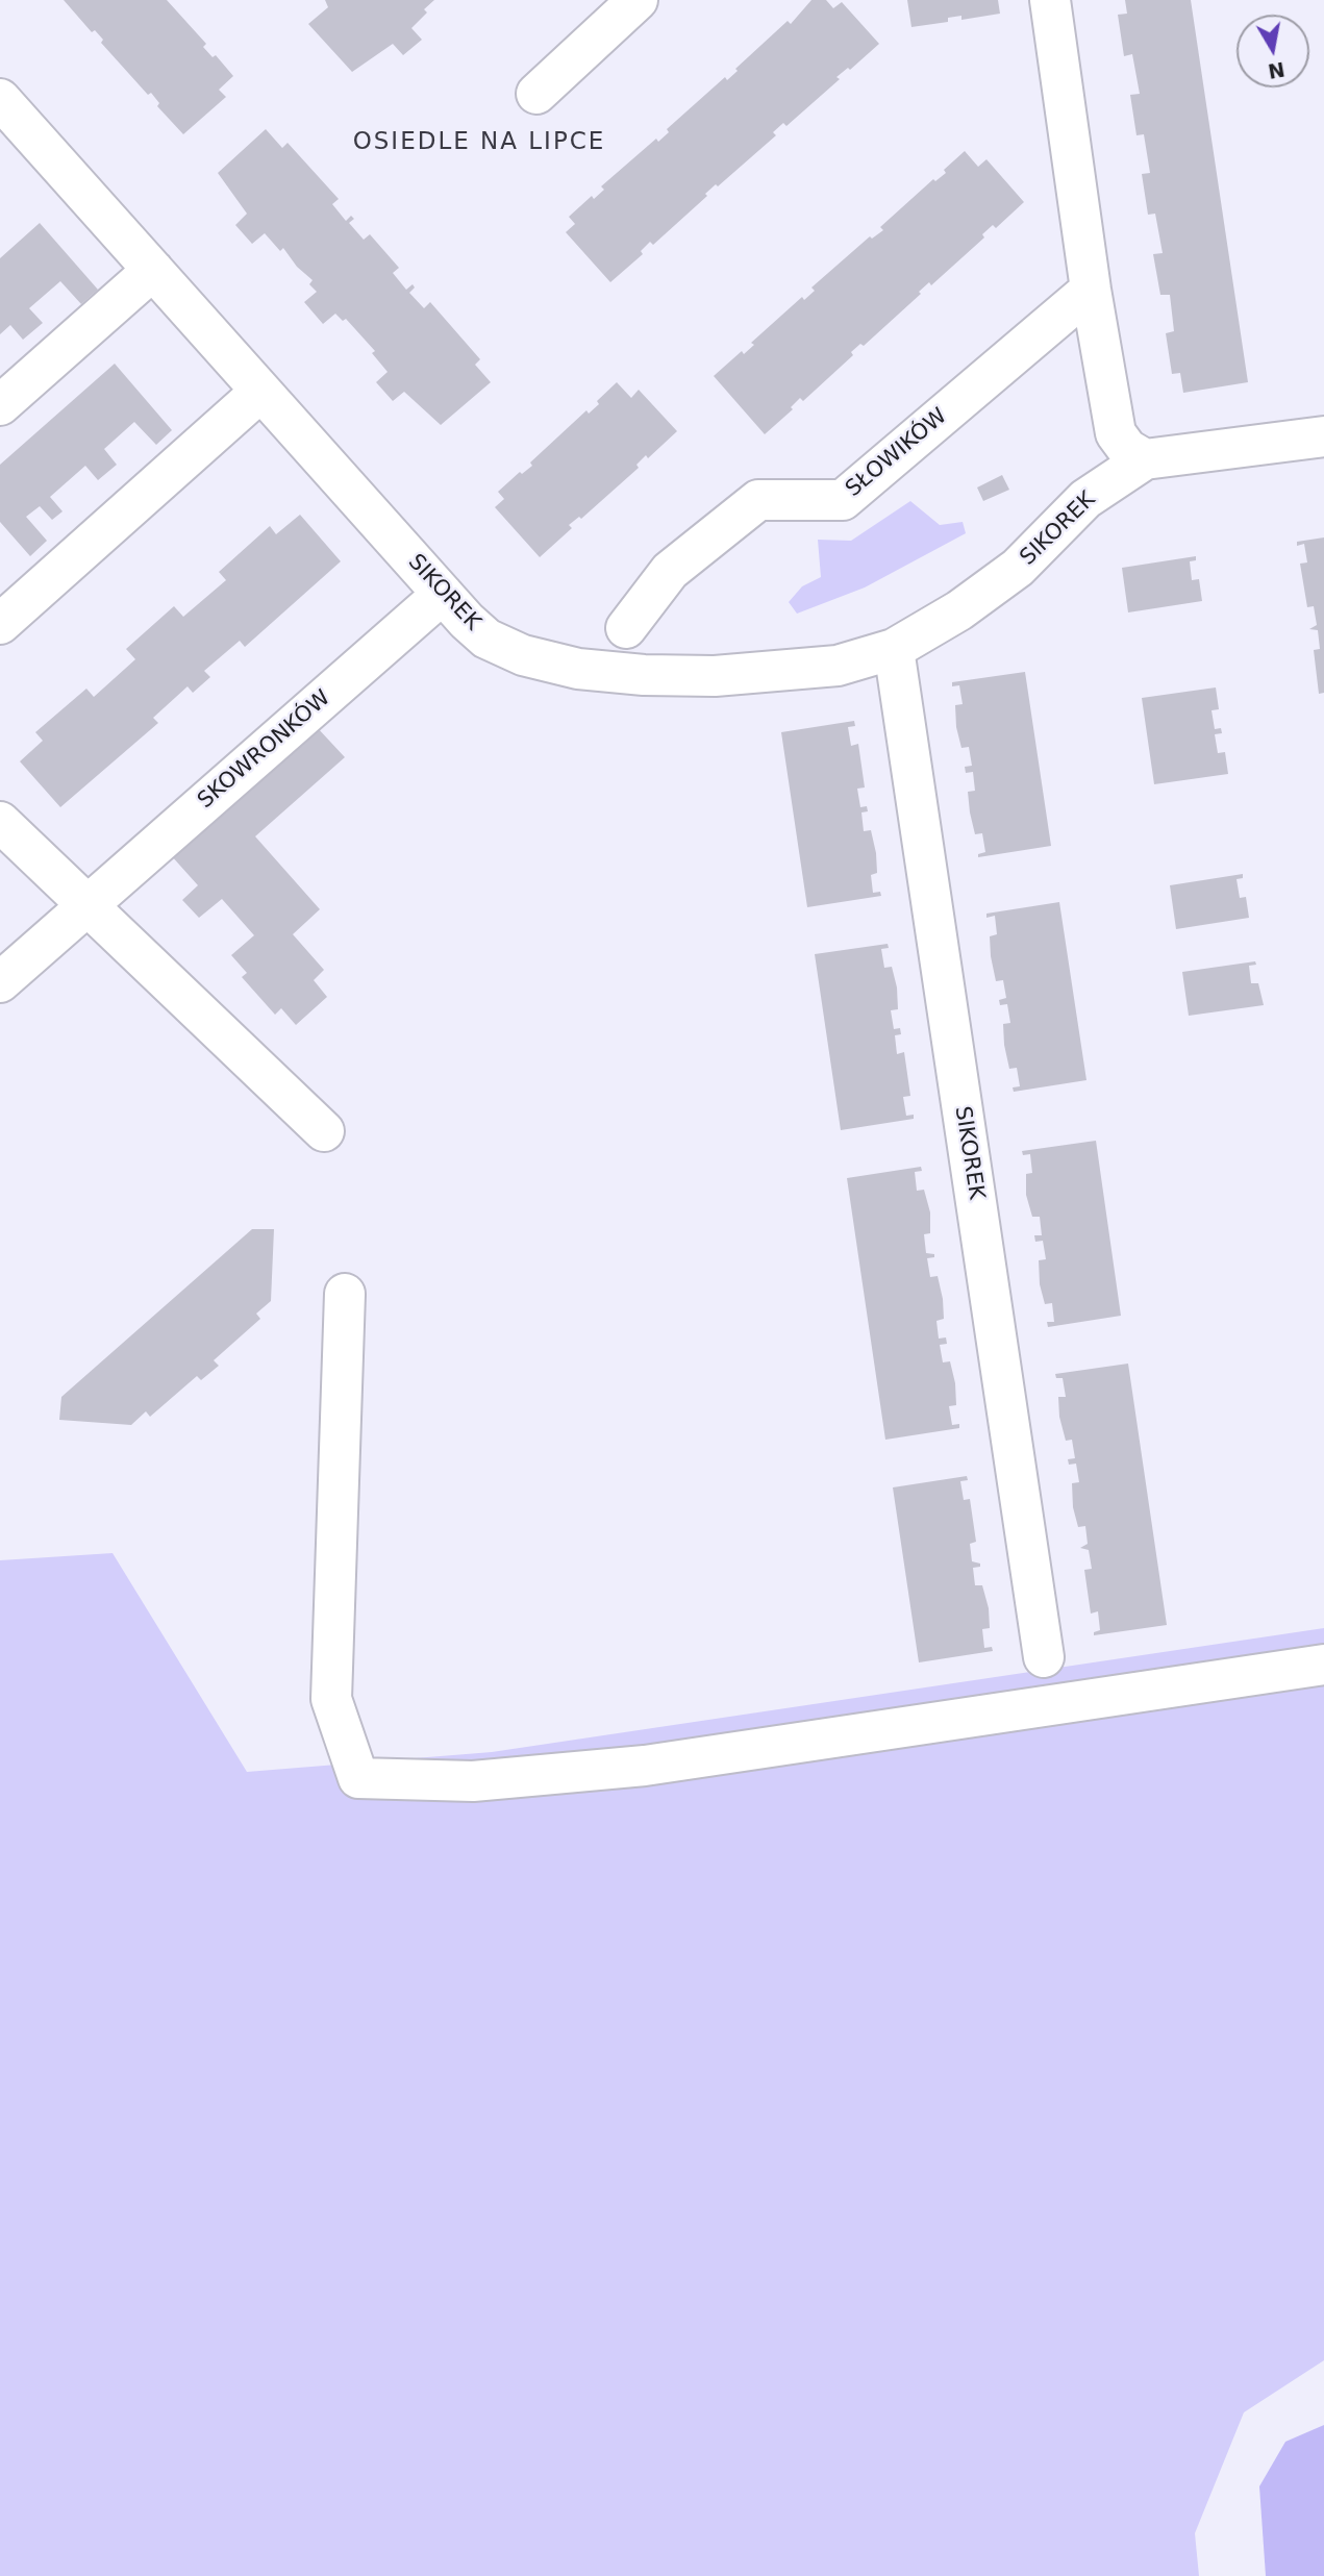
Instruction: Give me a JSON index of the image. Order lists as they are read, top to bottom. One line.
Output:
{"streets":{"street":["SŁOWIKÓW","SIKOREK","SKOWRONKÓW"]},"crossings":[["SIKOREK","SKOWRONKÓW"]],"districts":["OSIEDLE NA LIPCE"],"north":"bottom"}
